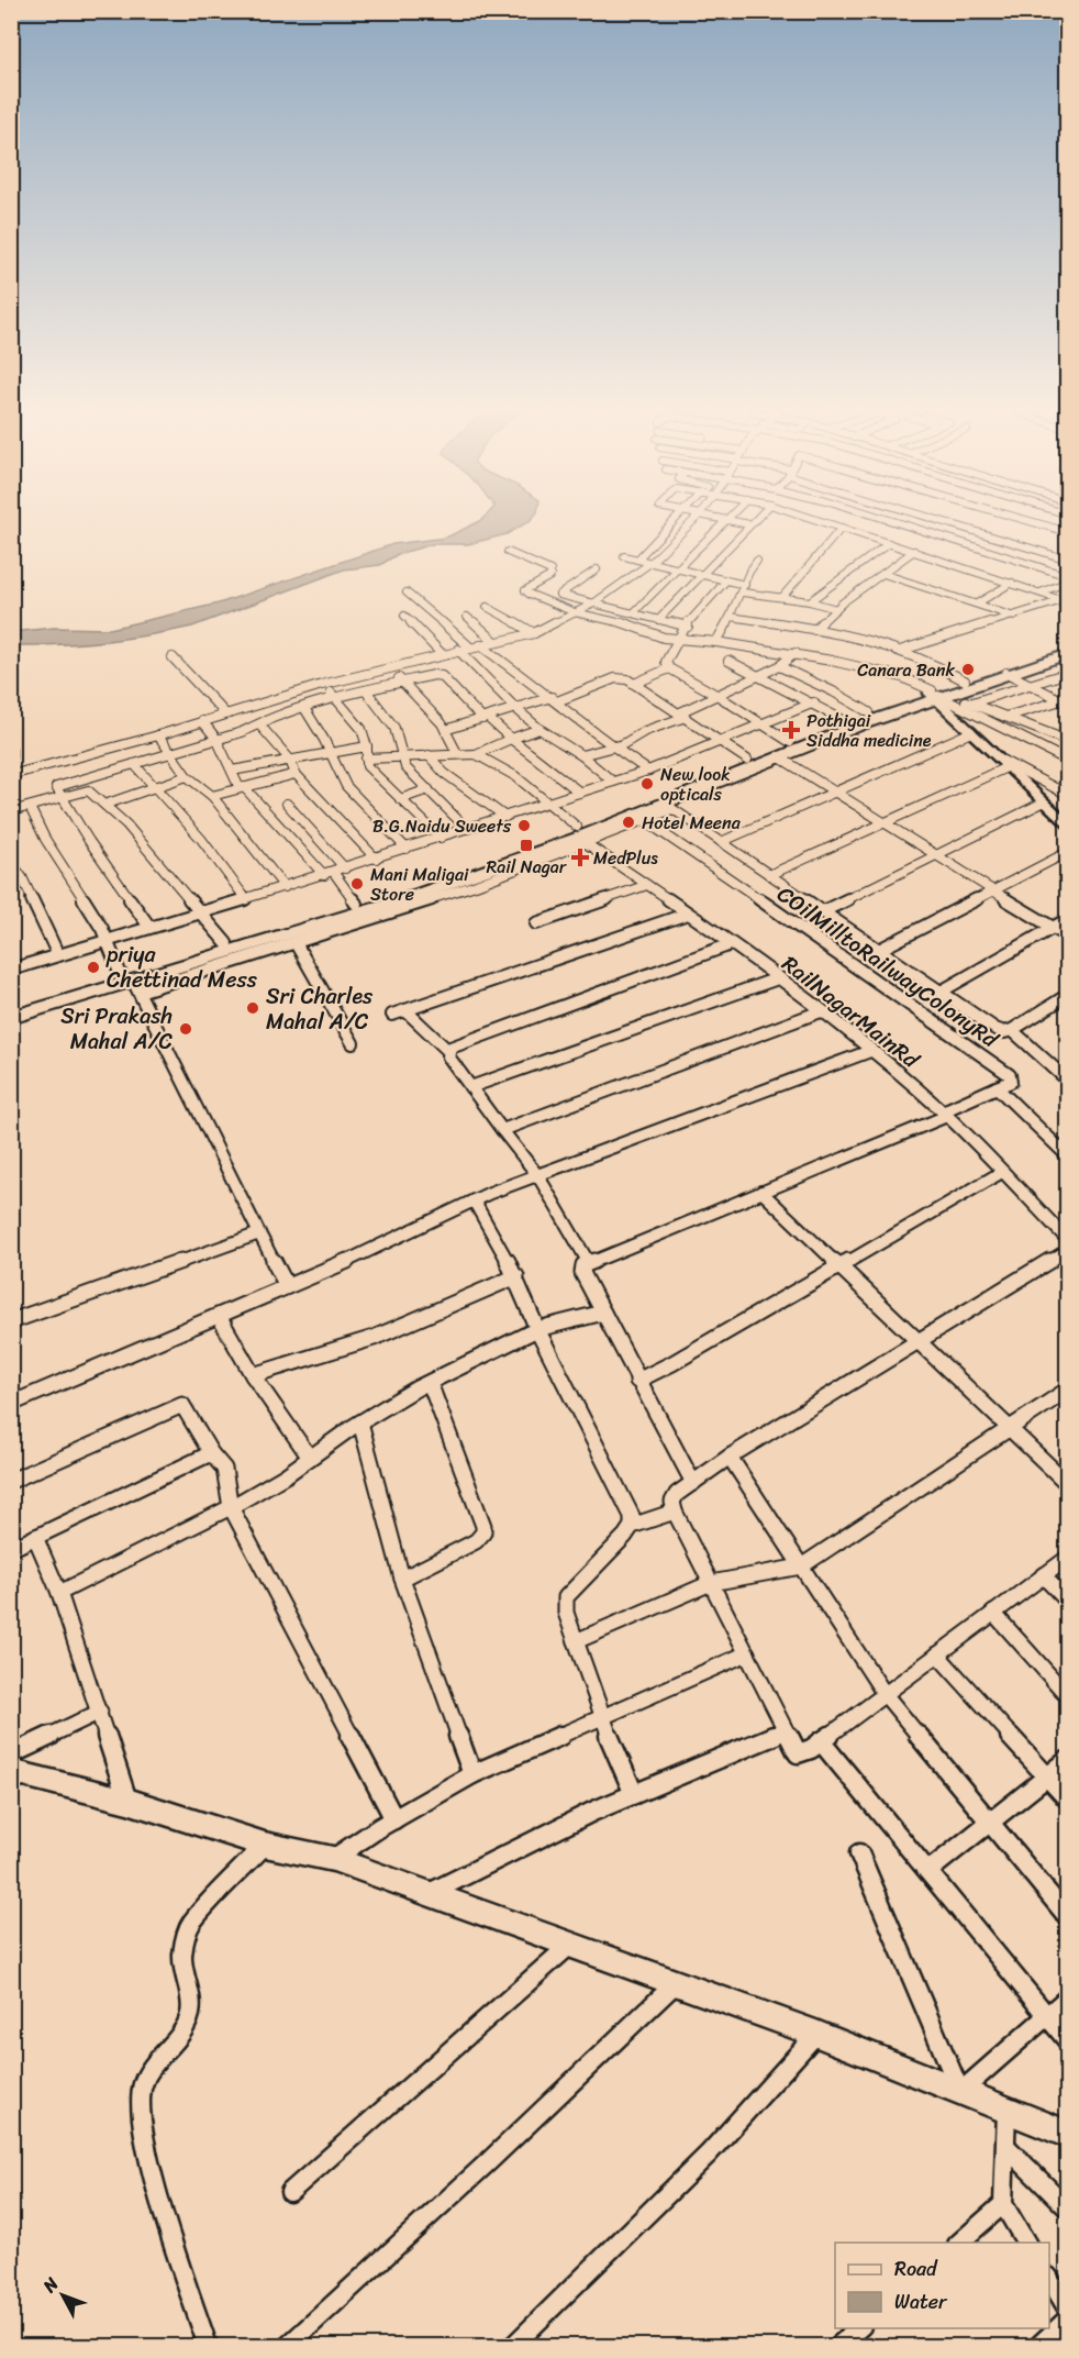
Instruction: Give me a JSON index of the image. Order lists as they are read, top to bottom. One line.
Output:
{"streets":{"street":["COilMilltoRailwayColonyRd","RailNagarMainRd"]},"places":{"other":["Canara Bank","New look opticals","Hotel Meena","B.G.Naidu Sweets","Mani Maligai Store","priya Chettinad Mess","Sri Charles Mahal A/C","Sri Prakash Mahal A/C"],"health":["Pothigai Siddha medicine","MedPlus"],"transit":["Rail Nagar"]},"legend":["Road","Water"],"north":"top left"}
